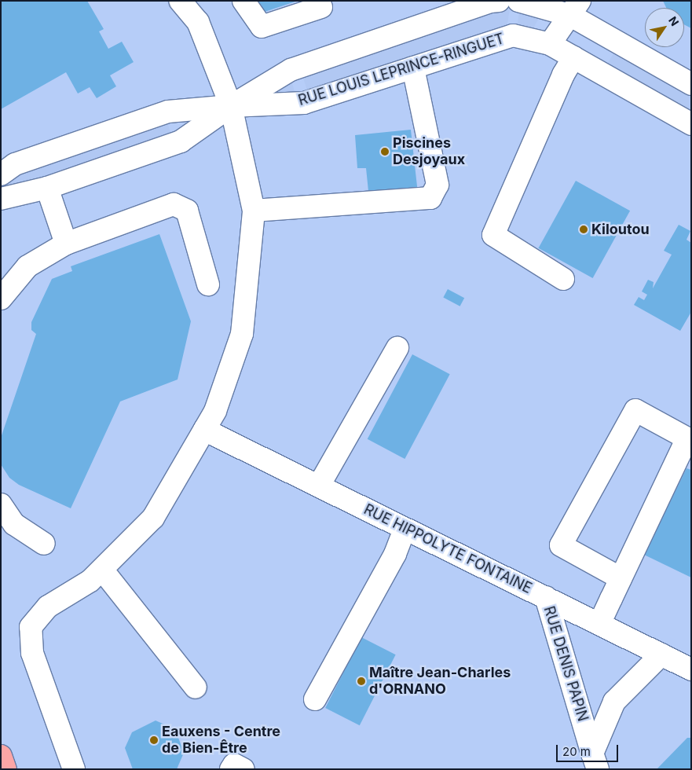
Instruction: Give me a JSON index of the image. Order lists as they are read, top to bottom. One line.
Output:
{"streets":{"street":["RUE LOUIS LEPRINCE-RINGUET","RUE HIPPOLYTE FONTAINE","RUE DENIS PAPIN"]},"crossings":[["RUE HIPPOLYTE FONTAINE","RUE DENIS PAPIN"]],"places":["Piscines Desjoyaux","Kiloutou","Maître Jean-Charles d'ORNANO","Eauxens - Centre de Bien-Être"],"scale_bar":"20 m","north":"top right"}
